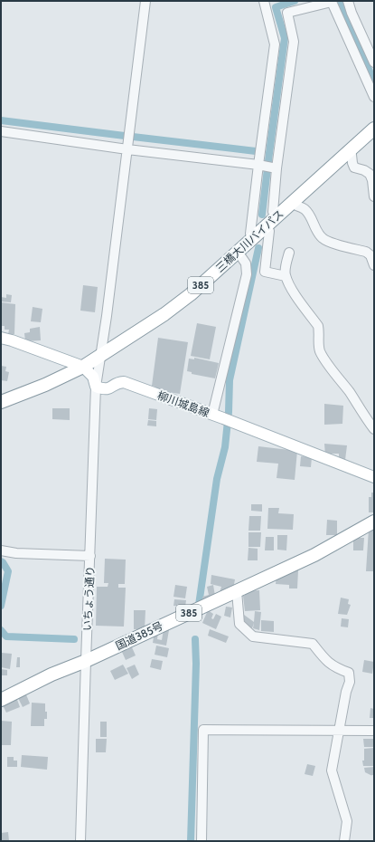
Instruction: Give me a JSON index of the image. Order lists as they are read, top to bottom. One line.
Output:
{"streets":{"highway":["三橋大川バイパス","385","国道385号"],"main road":["柳川城島線"],"street":["いちょう通り"]},"crossings":[["三橋大川バイパス","いちょう通り"],["柳川城島線","いちょう通り"],["いちょう通り","国道385号"]]}
